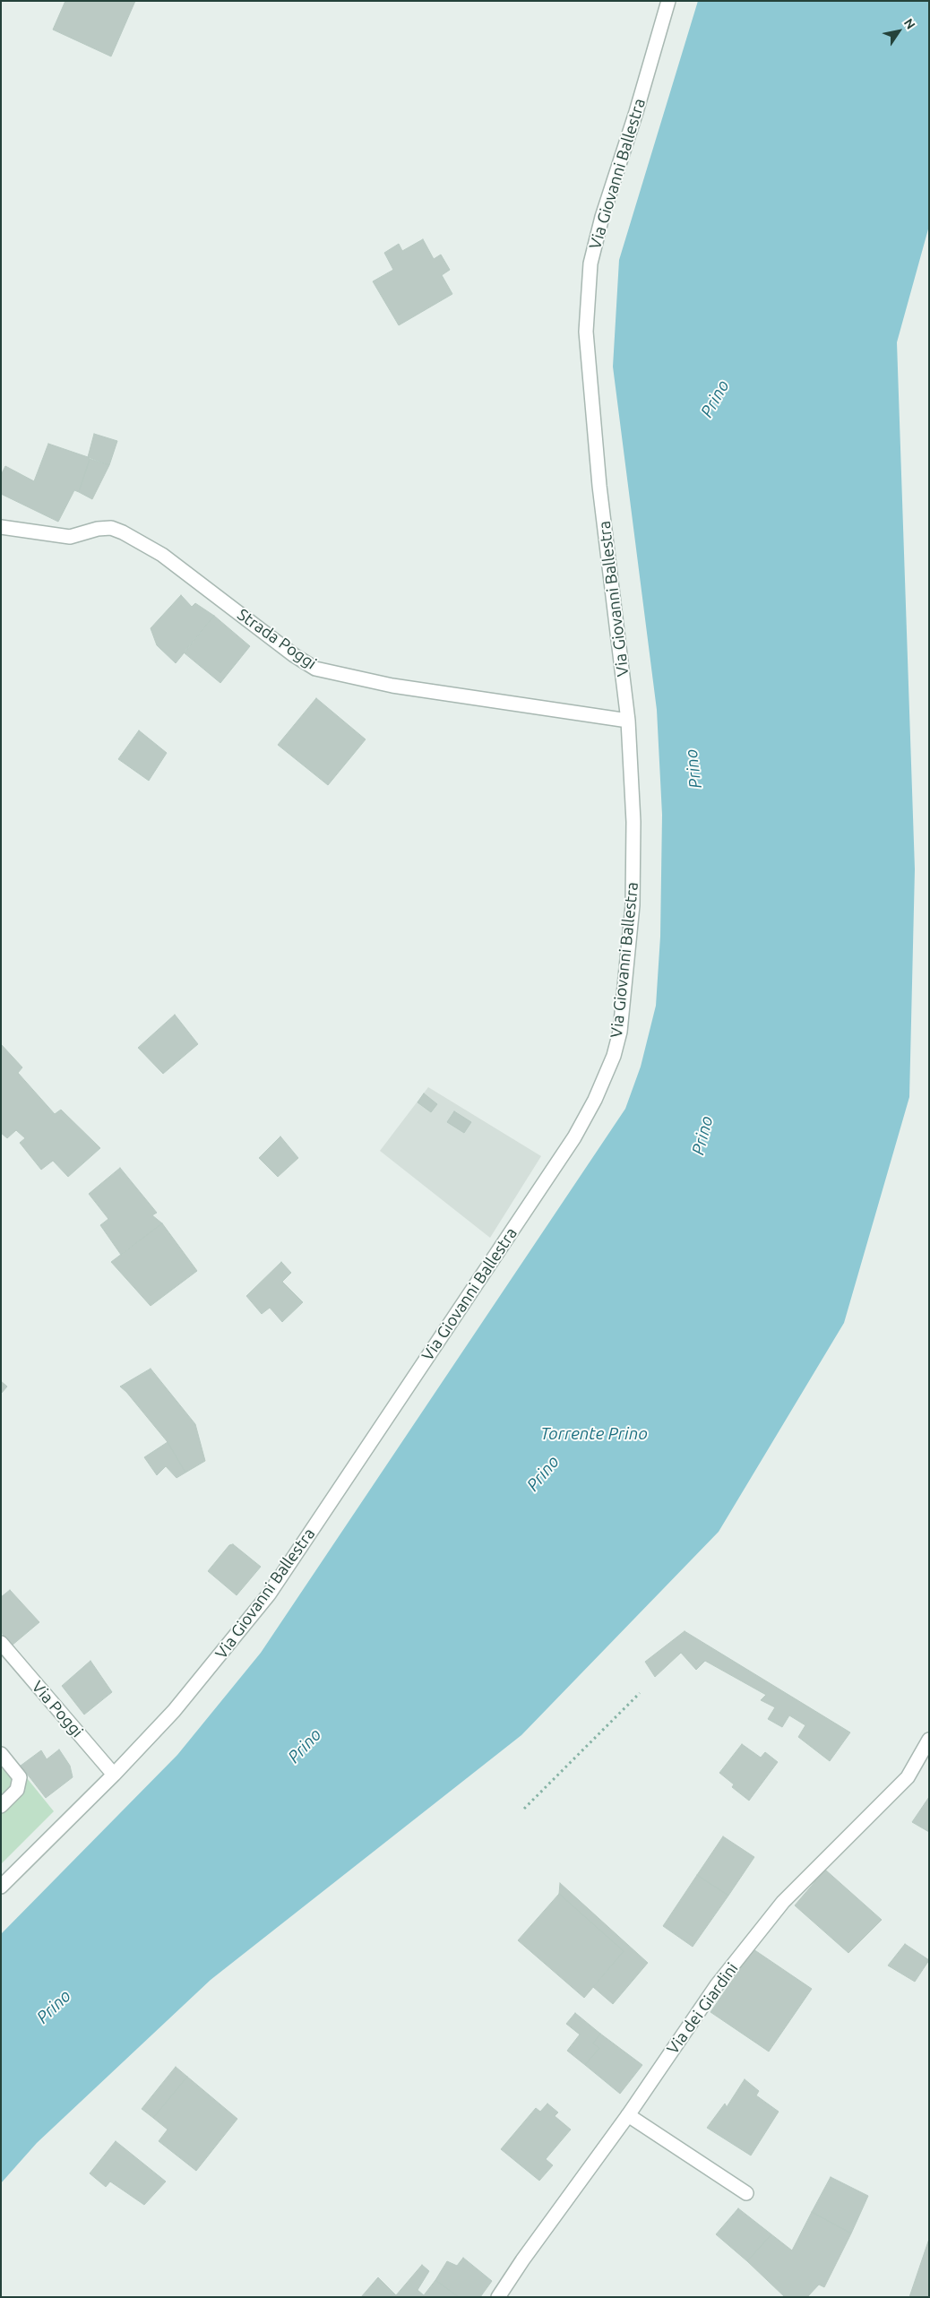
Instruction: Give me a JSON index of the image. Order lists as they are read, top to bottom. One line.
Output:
{"streets":{"street":["Via Giovanni Ballestra","Strada Poggi","Via Poggi","Via dei Giardini"]},"crossings":[["Via Giovanni Ballestra","Strada Poggi"],["Via Giovanni Ballestra","Via Poggi"]],"water":["Prino","Torrente Prino"],"north":"top right"}
